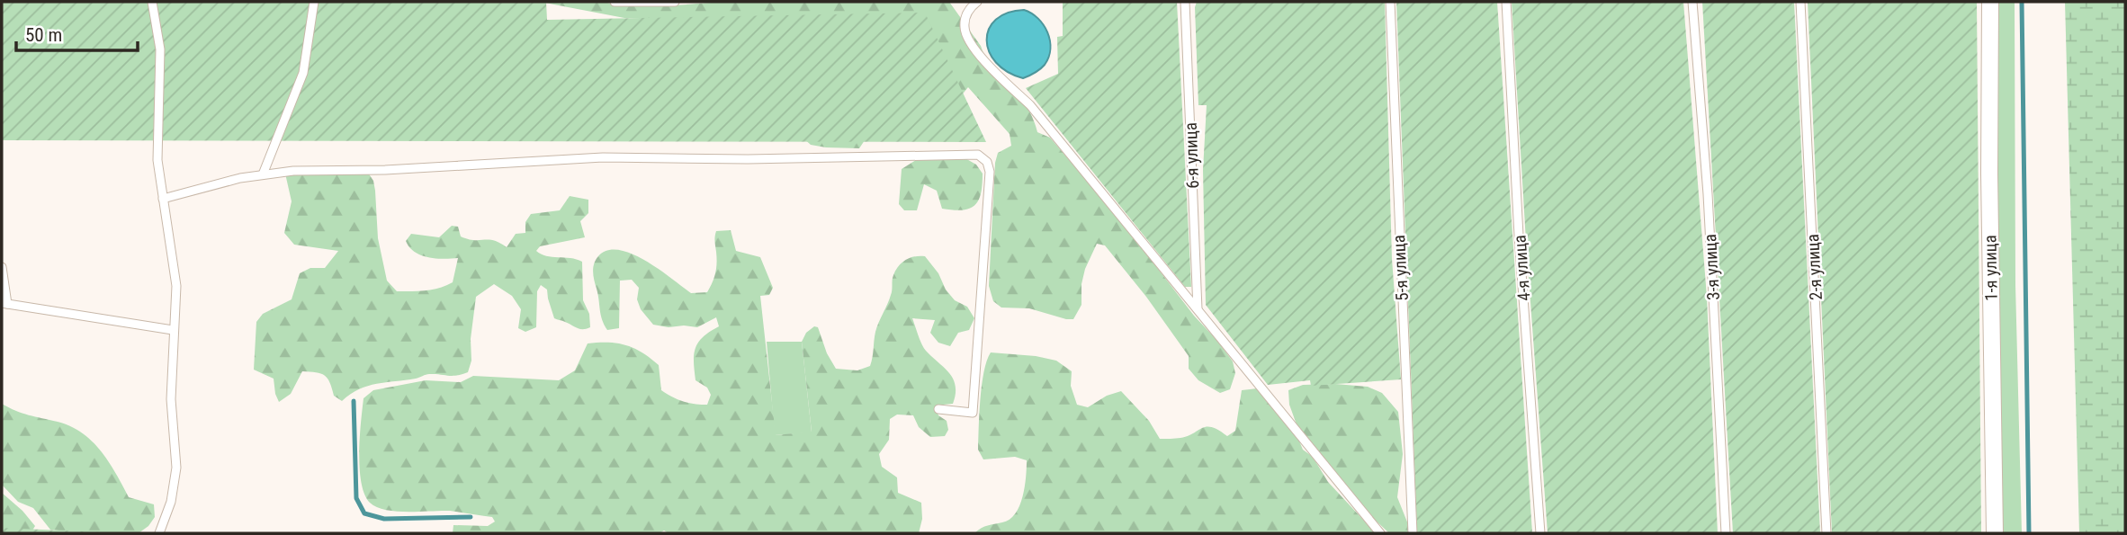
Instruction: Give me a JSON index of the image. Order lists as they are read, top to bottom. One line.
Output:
{"streets":{"street":["1-я улица"],"lane":["6-я улица","3-я улица","2-я улица","5-я улица","4-я улица"]},"scale_bar":"50 m"}
